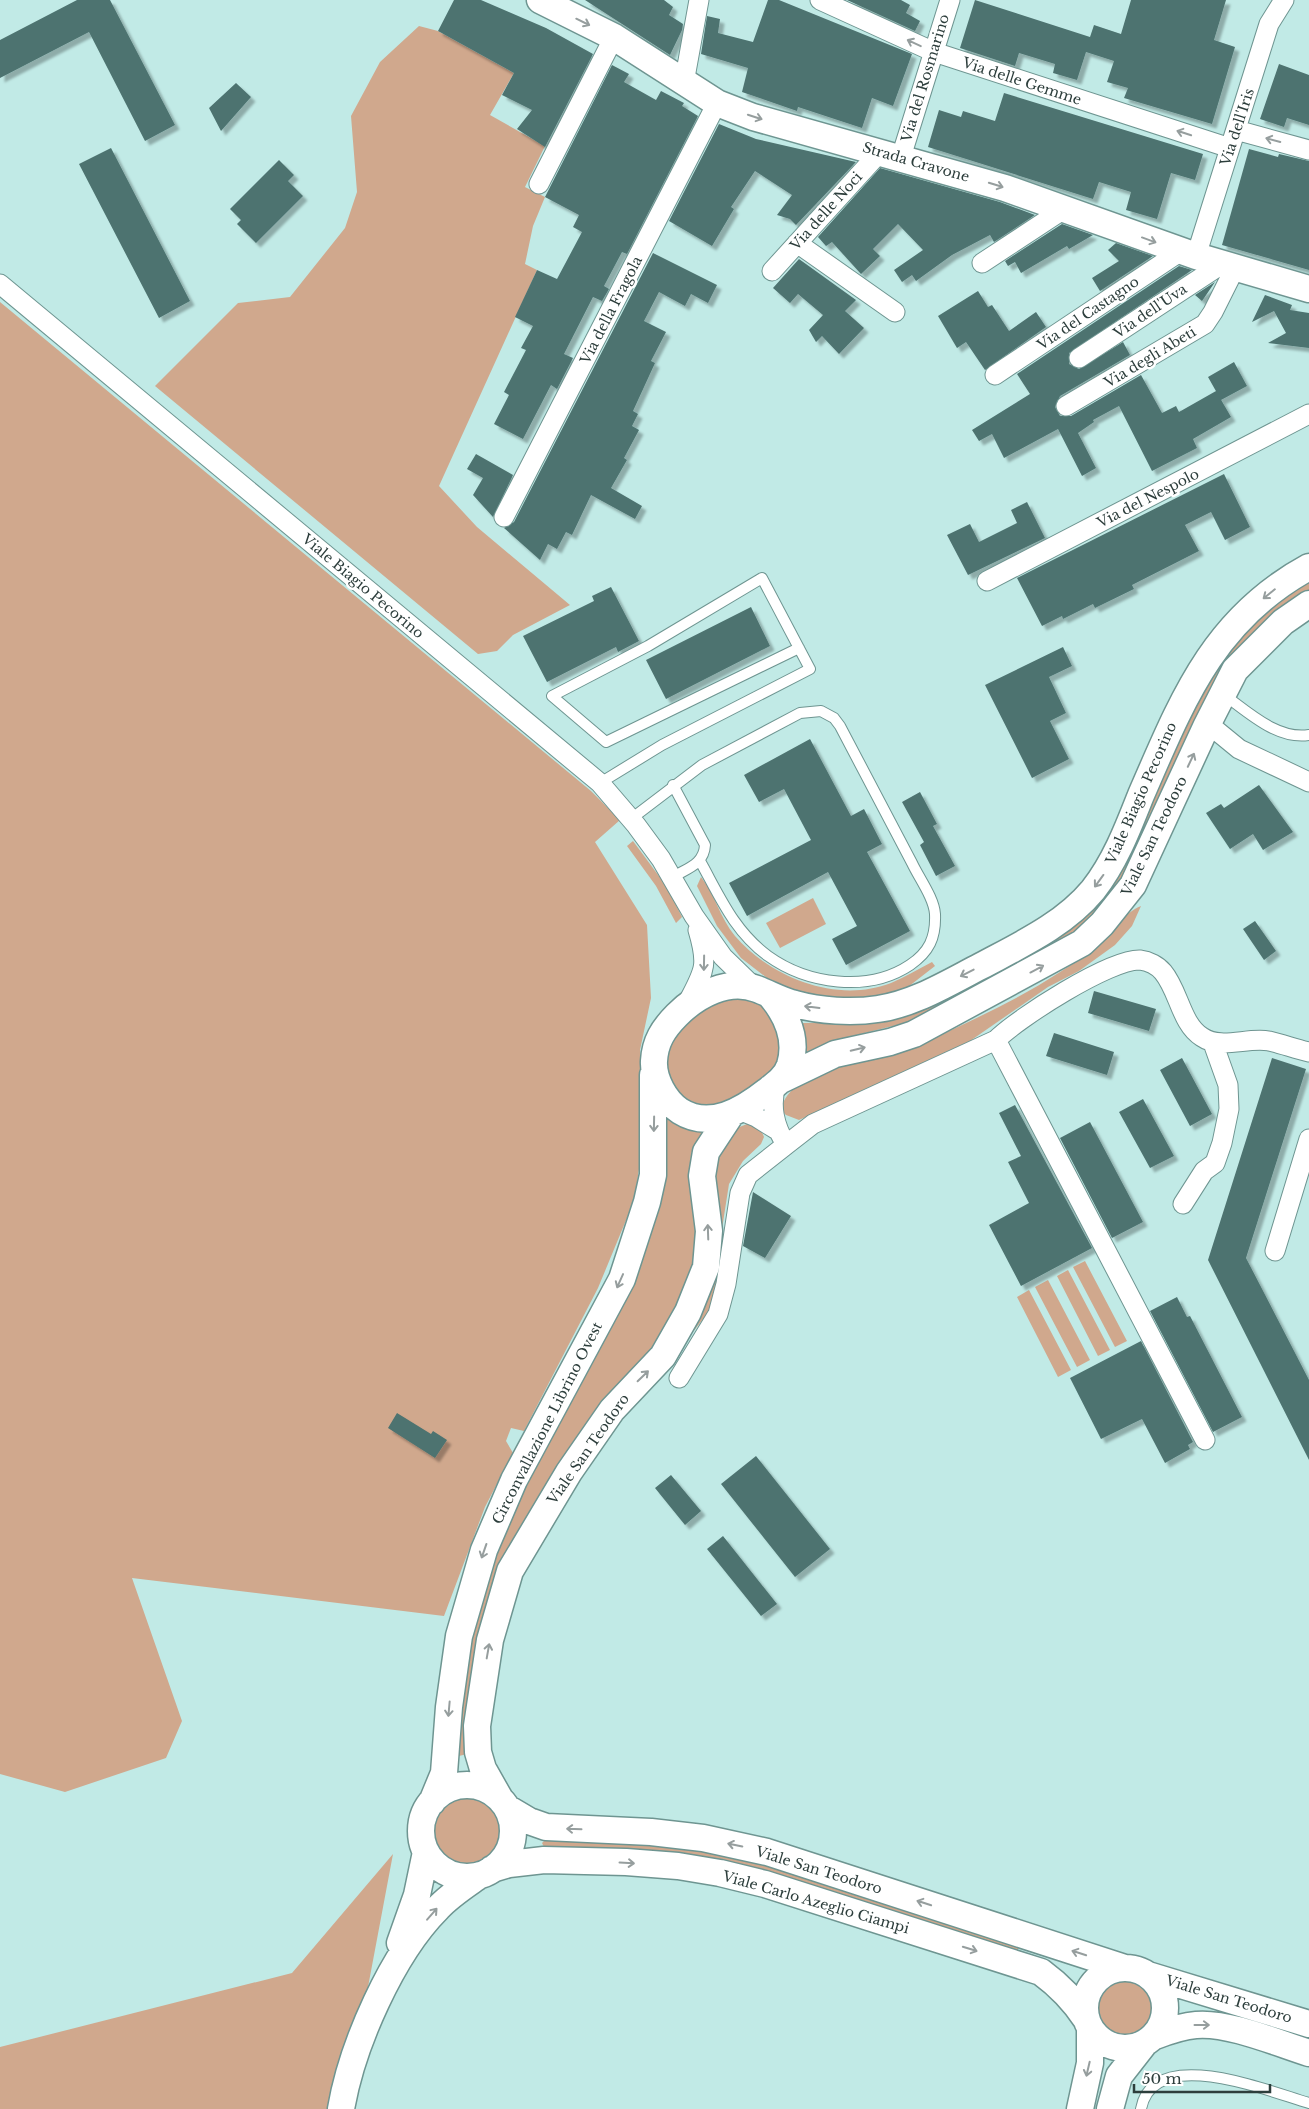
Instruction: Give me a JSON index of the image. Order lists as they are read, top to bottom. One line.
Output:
{"streets":{"main road":["Strada Cravone","Viale Biagio Pecorino","Viale San Teodoro","Circonvallazione Librino Ovest","Viale Carlo Azeglio Ciampi"],"street":["Via del Rosmarino","Via delle Gemme","Via dell'Iris","Via delle Noci","Via della Fragola","Via dell'Uva","Via del Castagno","Via degli Abeti","Via del Nespolo"]},"crossings":[["Via del Rosmarino","Via delle Gemme"],["Via del Rosmarino","Strada Cravone"],["Via del Rosmarino","Via delle Noci"],["Via delle Gemme","Via dell'Iris"],["Via dell'Iris","Strada Cravone"],["Via dell'Iris","Via del Castagno"],["Strada Cravone","Via delle Noci"],["Strada Cravone","Via della Fragola"],["Strada Cravone","Via dell'Uva"],["Strada Cravone","Via del Castagno"],["Strada Cravone","Via degli Abeti"],["Via dell'Uva","Via degli Abeti"],["Viale Biagio Pecorino","Viale San Teodoro"],["Viale Biagio Pecorino","Circonvallazione Librino Ovest"],["Viale San Teodoro","Circonvallazione Librino Ovest"],["Viale San Teodoro","Viale Carlo Azeglio Ciampi"],["Circonvallazione Librino Ovest","Viale Carlo Azeglio Ciampi"]],"one_way":["Via delle Gemme","Strada Cravone","Circonvallazione Librino Ovest","Viale Carlo Azeglio Ciampi"],"scale_bar":"50 m"}
